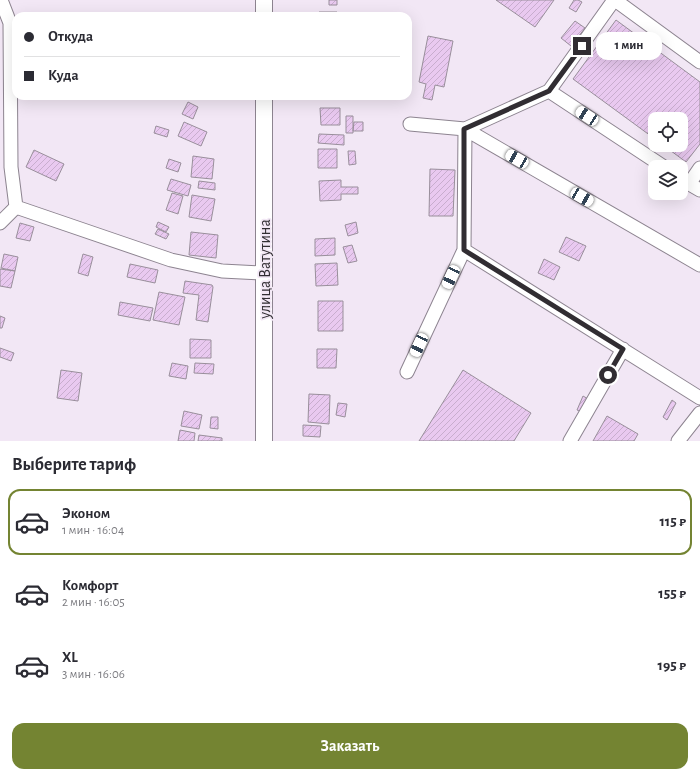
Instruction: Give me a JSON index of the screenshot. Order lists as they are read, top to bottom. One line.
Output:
{"streets":{"main road":["улица Ватутина"]},"page":{"banner":["Откуда","Куда"],"bubble":"1 мин","heading":"Выберите тариф","list":[{"name":"Эконом","note":"1 мин · 16:04","value":"115 ₽"},{"name":"Комфорт","note":"2 мин · 16:05","value":"155 ₽"},{"name":"XL","note":"3 мин · 16:06","value":"195 ₽"}],"buttons":"Заказать"}}
